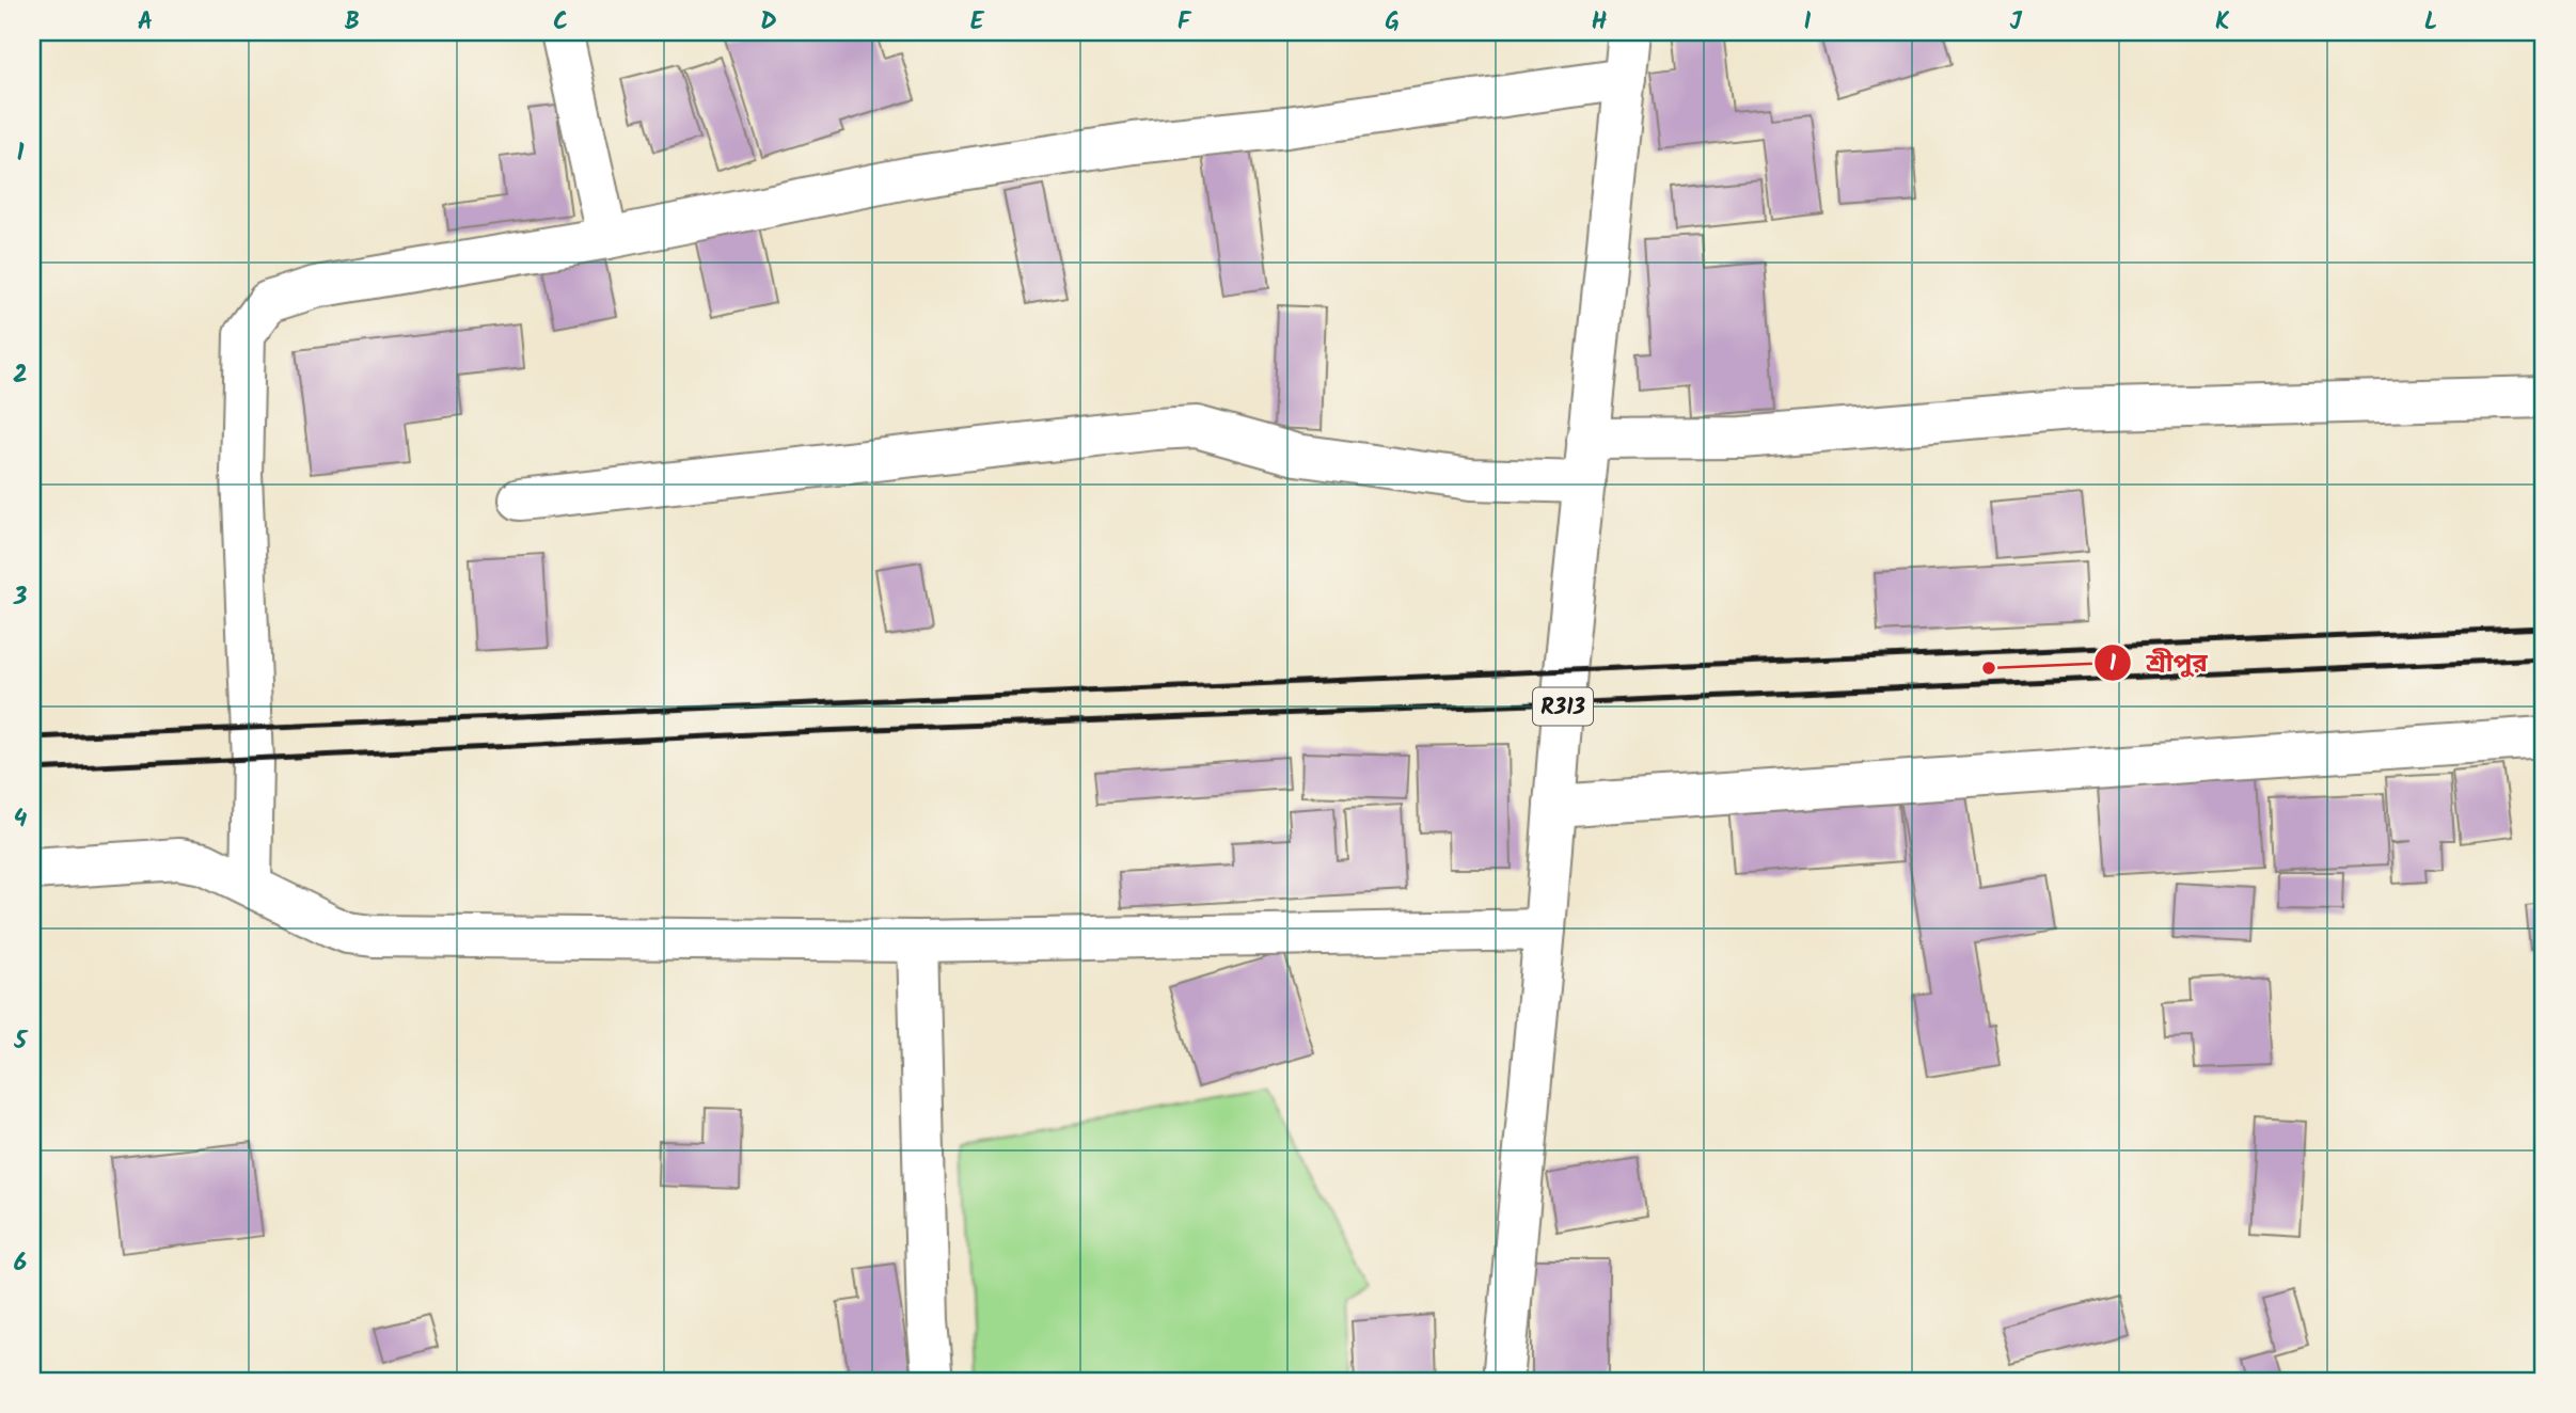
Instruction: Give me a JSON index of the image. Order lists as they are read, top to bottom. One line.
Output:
{"streets":{"street":["R313"]},"places":["শ্রীপুর"],"grid":{"columns":["A","B","C","D","E","F","G","H","I","J","K","L"],"rows":["1","2","3","4","5","6"]}}
